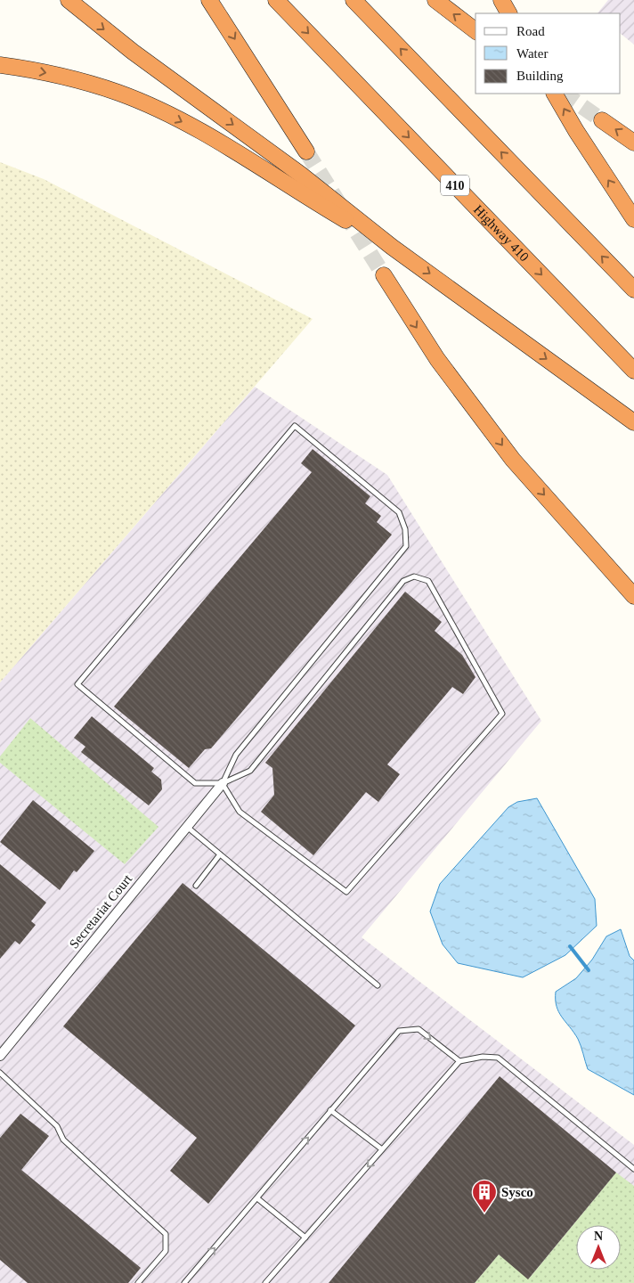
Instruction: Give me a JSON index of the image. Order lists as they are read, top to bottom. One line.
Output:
{"streets":{"highway":["410","Highway 410"],"street":["Secretariat Court"]},"places":{"building":["Sysco"]},"legend":["Road","Water","Building"],"north":"top"}
